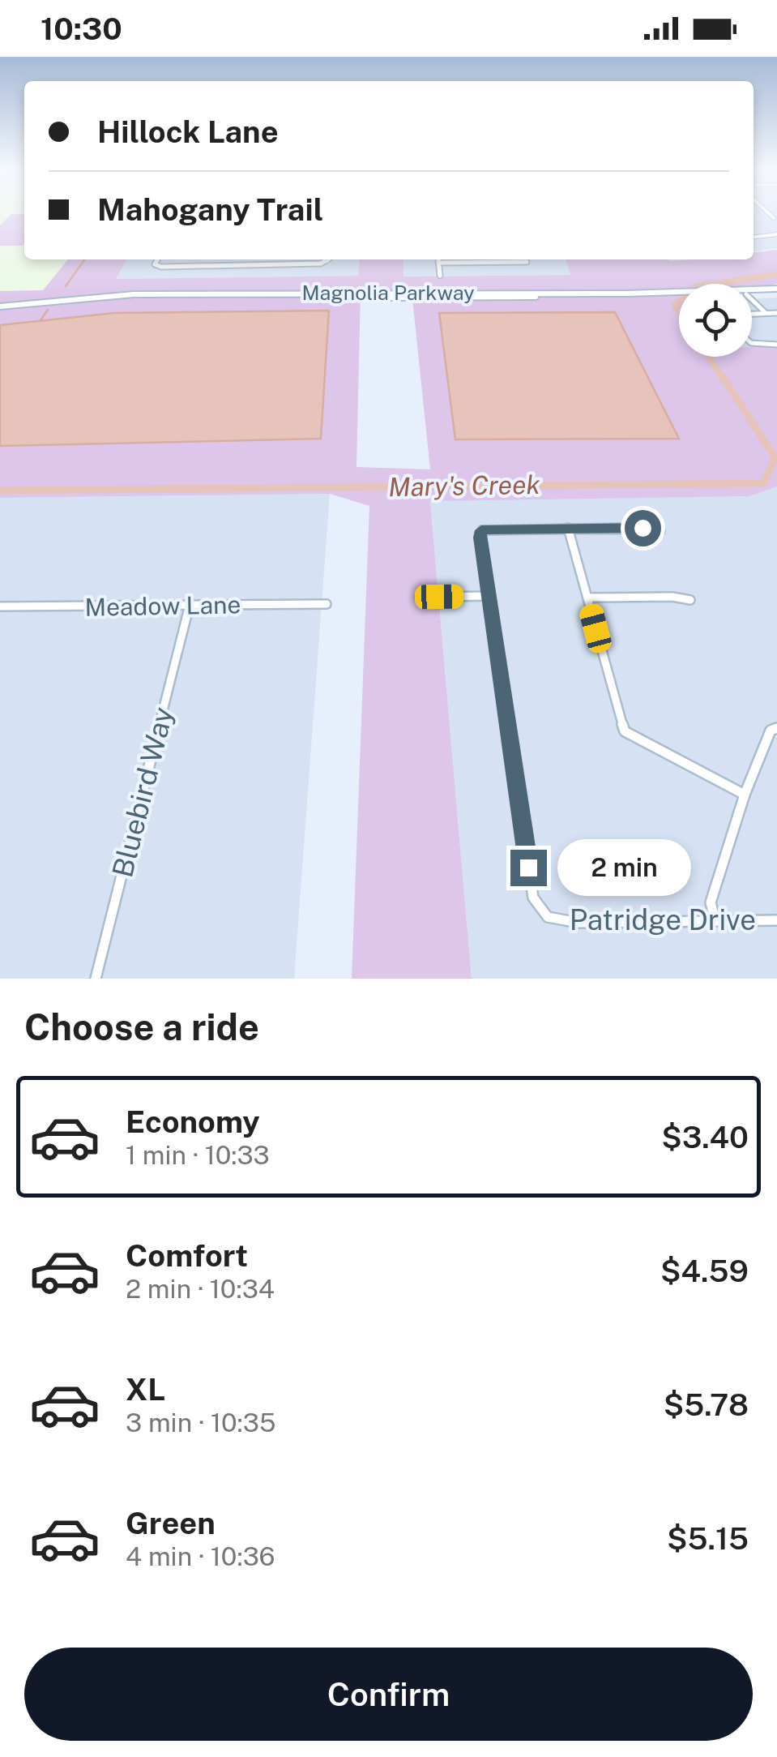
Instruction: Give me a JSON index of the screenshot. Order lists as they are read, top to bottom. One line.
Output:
{"streets":{"street":["Magnolia Parkway","Meadow Lane","Bluebird Way","Patridge Drive"]},"crossings":[["Meadow Lane","Bluebird Way"]],"water":["Mary's Creek"],"page":{"status":"10:30","banner":["Hillock Lane","Mahogany Trail"],"bubble":"2 min","heading":"Choose a ride","list":[{"name":"Economy","note":"1 min · 10:33","value":"$3.40"},{"name":"Comfort","note":"2 min · 10:34","value":"$4.59"},{"name":"XL","note":"3 min · 10:35","value":"$5.78"},{"name":"Green","note":"4 min · 10:36","value":"$5.15"}],"buttons":"Confirm"}}
